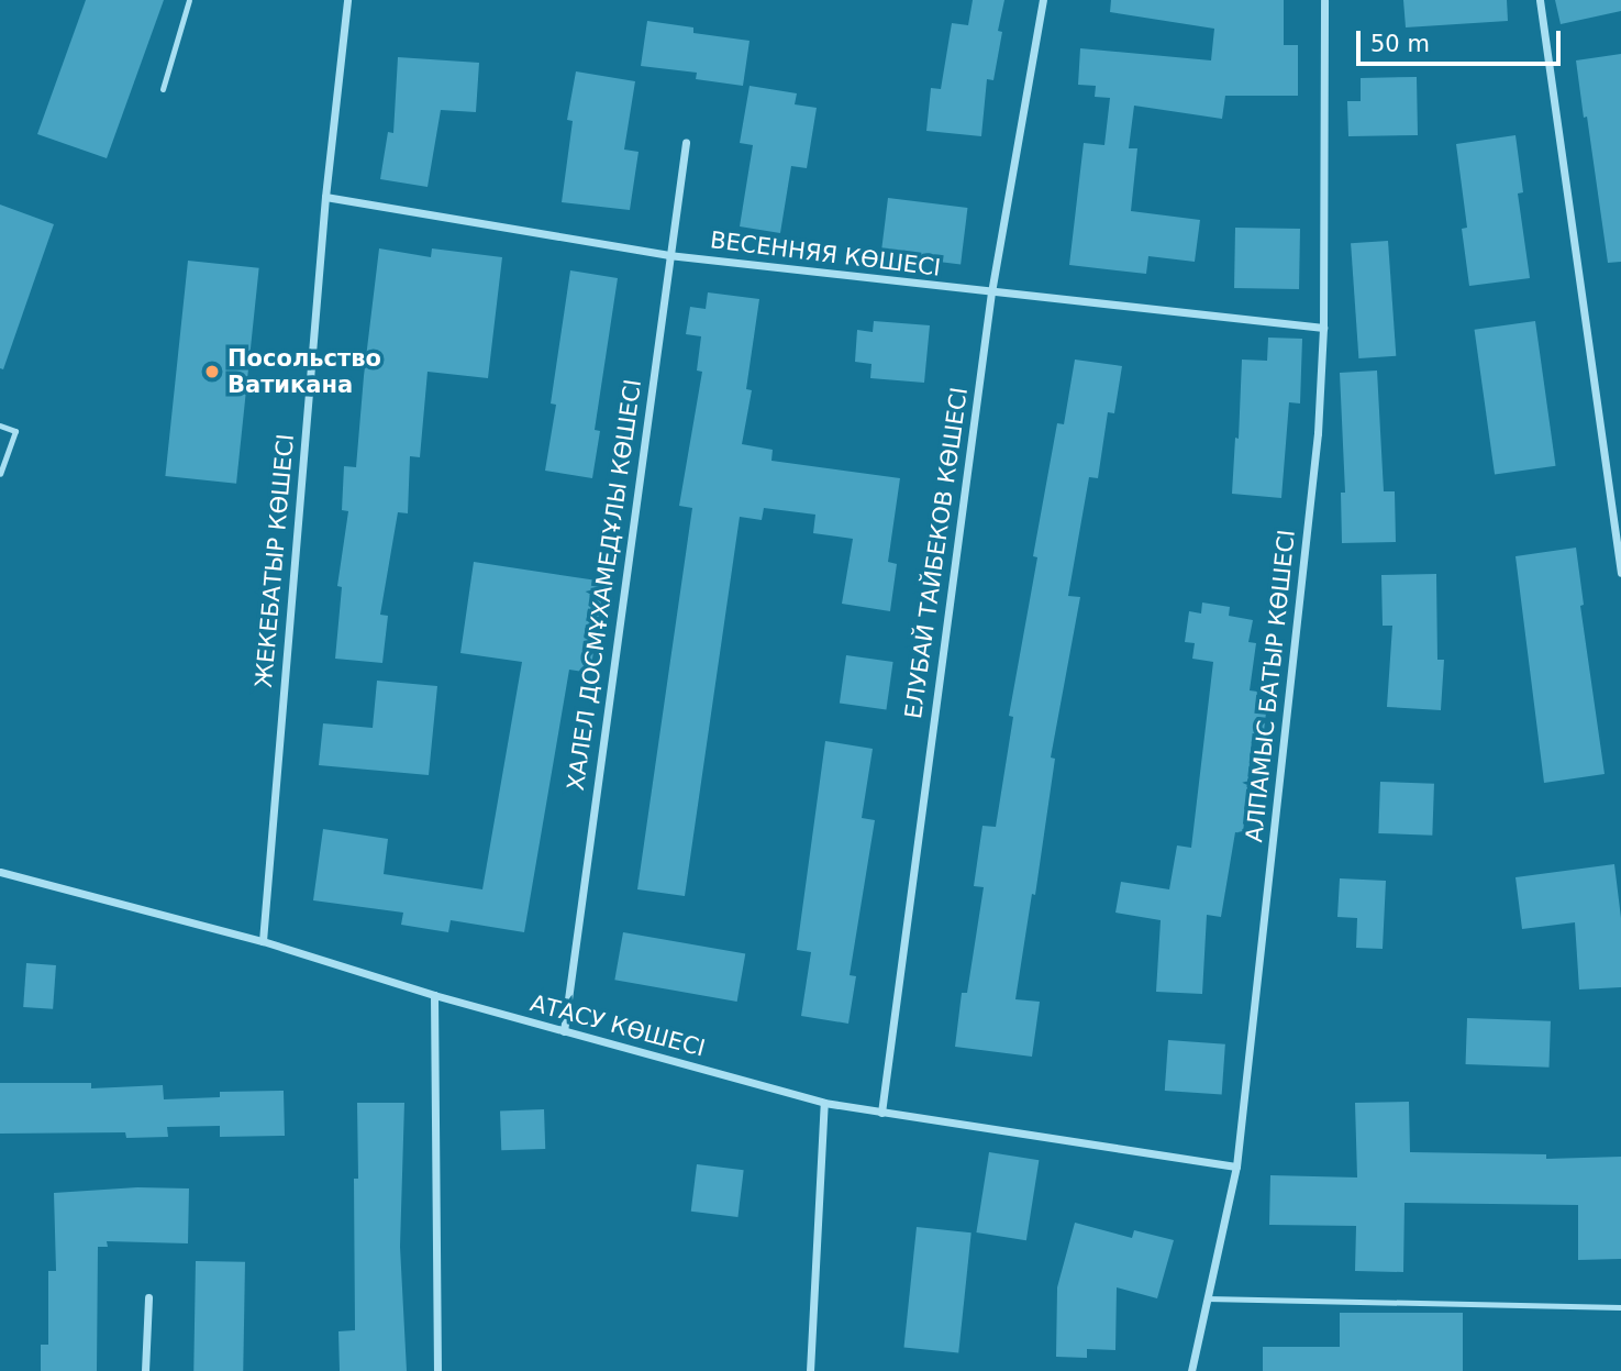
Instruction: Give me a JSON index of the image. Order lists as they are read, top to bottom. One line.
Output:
{"streets":{"street":["ВЕСЕННЯЯ КӨШЕСІ","ЕЛУБАЙ ТАЙБЕКОВ КӨШЕСІ","ЖЕКЕБАТЫР КӨШЕСІ","ХАЛЕЛ ДОСМҰХАМЕДҰЛЫ КӨШЕСІ","АЛПАМЫС БАТЫР КӨШЕСІ","АТАСУ КӨШЕСІ"]},"crossings":[["ВЕСЕННЯЯ КӨШЕСІ","ЕЛУБАЙ ТАЙБЕКОВ КӨШЕСІ"],["ВЕСЕННЯЯ КӨШЕСІ","ЖЕКЕБАТЫР КӨШЕСІ"],["ВЕСЕННЯЯ КӨШЕСІ","ХАЛЕЛ ДОСМҰХАМЕДҰЛЫ КӨШЕСІ"],["ВЕСЕННЯЯ КӨШЕСІ","АЛПАМЫС БАТЫР КӨШЕСІ"],["ЕЛУБАЙ ТАЙБЕКОВ КӨШЕСІ","АТАСУ КӨШЕСІ"],["ЖЕКЕБАТЫР КӨШЕСІ","АТАСУ КӨШЕСІ"],["ХАЛЕЛ ДОСМҰХАМЕДҰЛЫ КӨШЕСІ","АТАСУ КӨШЕСІ"],["АЛПАМЫС БАТЫР КӨШЕСІ","АТАСУ КӨШЕСІ"]],"places":["Посольство Ватикана"],"scale_bar":"50 m"}
